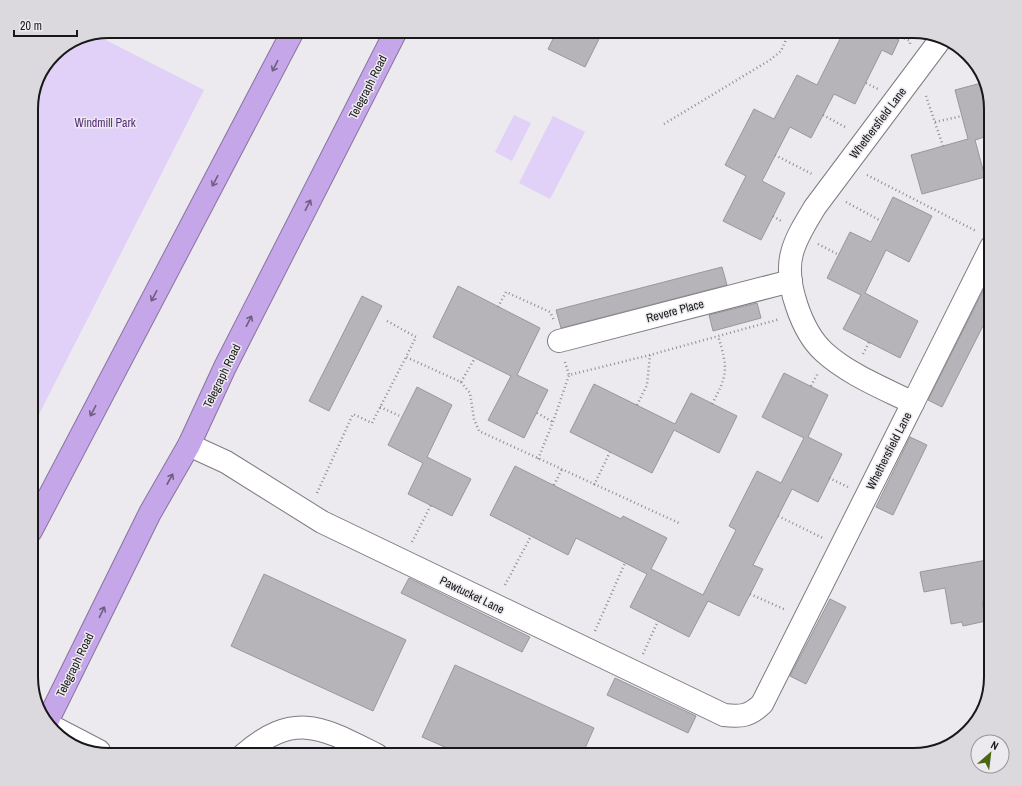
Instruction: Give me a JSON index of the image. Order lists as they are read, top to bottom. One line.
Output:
{"streets":{"highway":["Telegraph Road"],"street":["Whethersfield Lane","Revere Place","Pawtucket Lane"]},"crossings":[["Telegraph Road","Pawtucket Lane"],["Whethersfield Lane","Revere Place"],["Whethersfield Lane","Pawtucket Lane"]],"parks":["Windmill Park"],"scale_bar":"20 m","north":"top right"}
